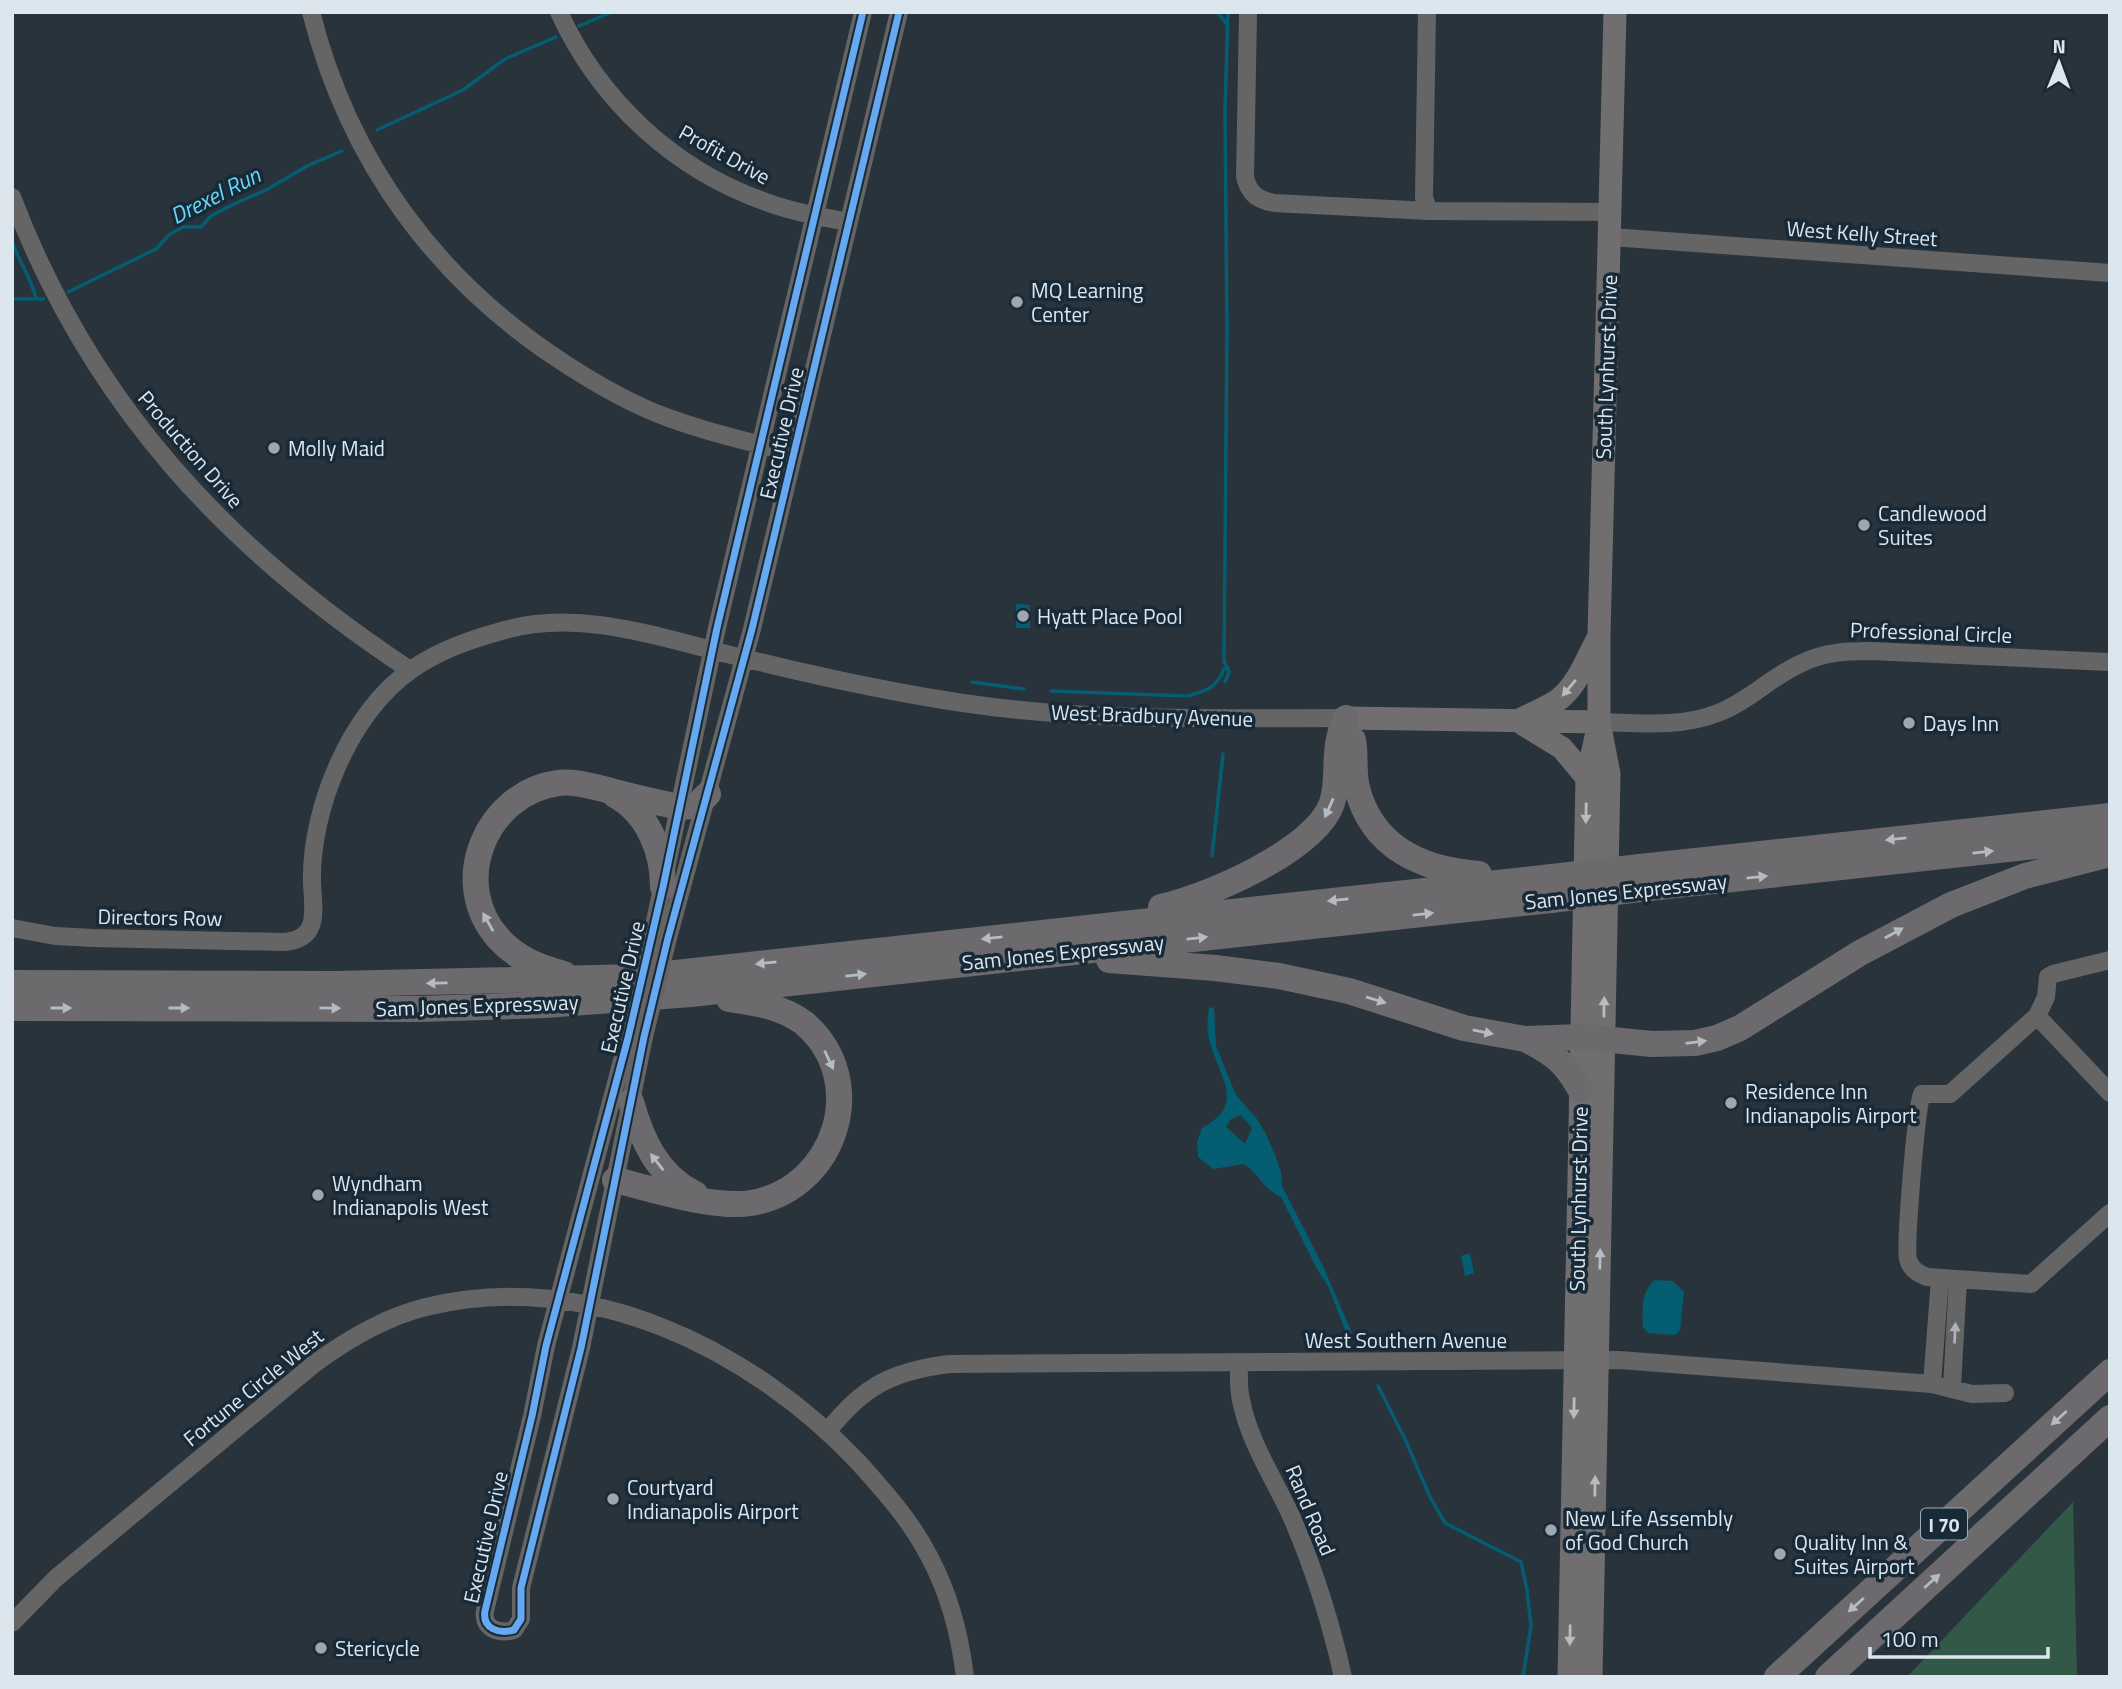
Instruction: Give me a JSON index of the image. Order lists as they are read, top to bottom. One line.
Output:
{"streets":{"highway":["Sam Jones Expressway","I 70"],"main road":["South Lynhurst Drive","West Bradbury Avenue"],"street":["Profit Drive","West Kelly Street","Executive Drive","Production Drive","Professional Circle","Directors Row","West Southern Avenue","Fortune Circle West","Rand Road"]},"crossings":[["Profit Drive","Executive Drive"],["West Kelly Street","South Lynhurst Drive"],["South Lynhurst Drive","Professional Circle"],["South Lynhurst Drive","West Bradbury Avenue"],["South Lynhurst Drive","West Southern Avenue"],["Executive Drive","West Bradbury Avenue"],["Executive Drive","Fortune Circle West"],["Production Drive","Directors Row"],["Professional Circle","West Bradbury Avenue"],["West Southern Avenue","Fortune Circle West"],["West Southern Avenue","Rand Road"]],"water":["Drexel Run"],"places":["MQ Learning Center","Molly Maid","Candlewood Suites","Hyatt Place Pool","Days Inn","Residence Inn Indianapolis Airport","Wyndham Indianapolis West","Courtyard Indianapolis Airport","New Life Assembly of God Church","Quality Inn & Suites Airport","Stericycle"],"scale_bar":"100 m","north":"top"}
